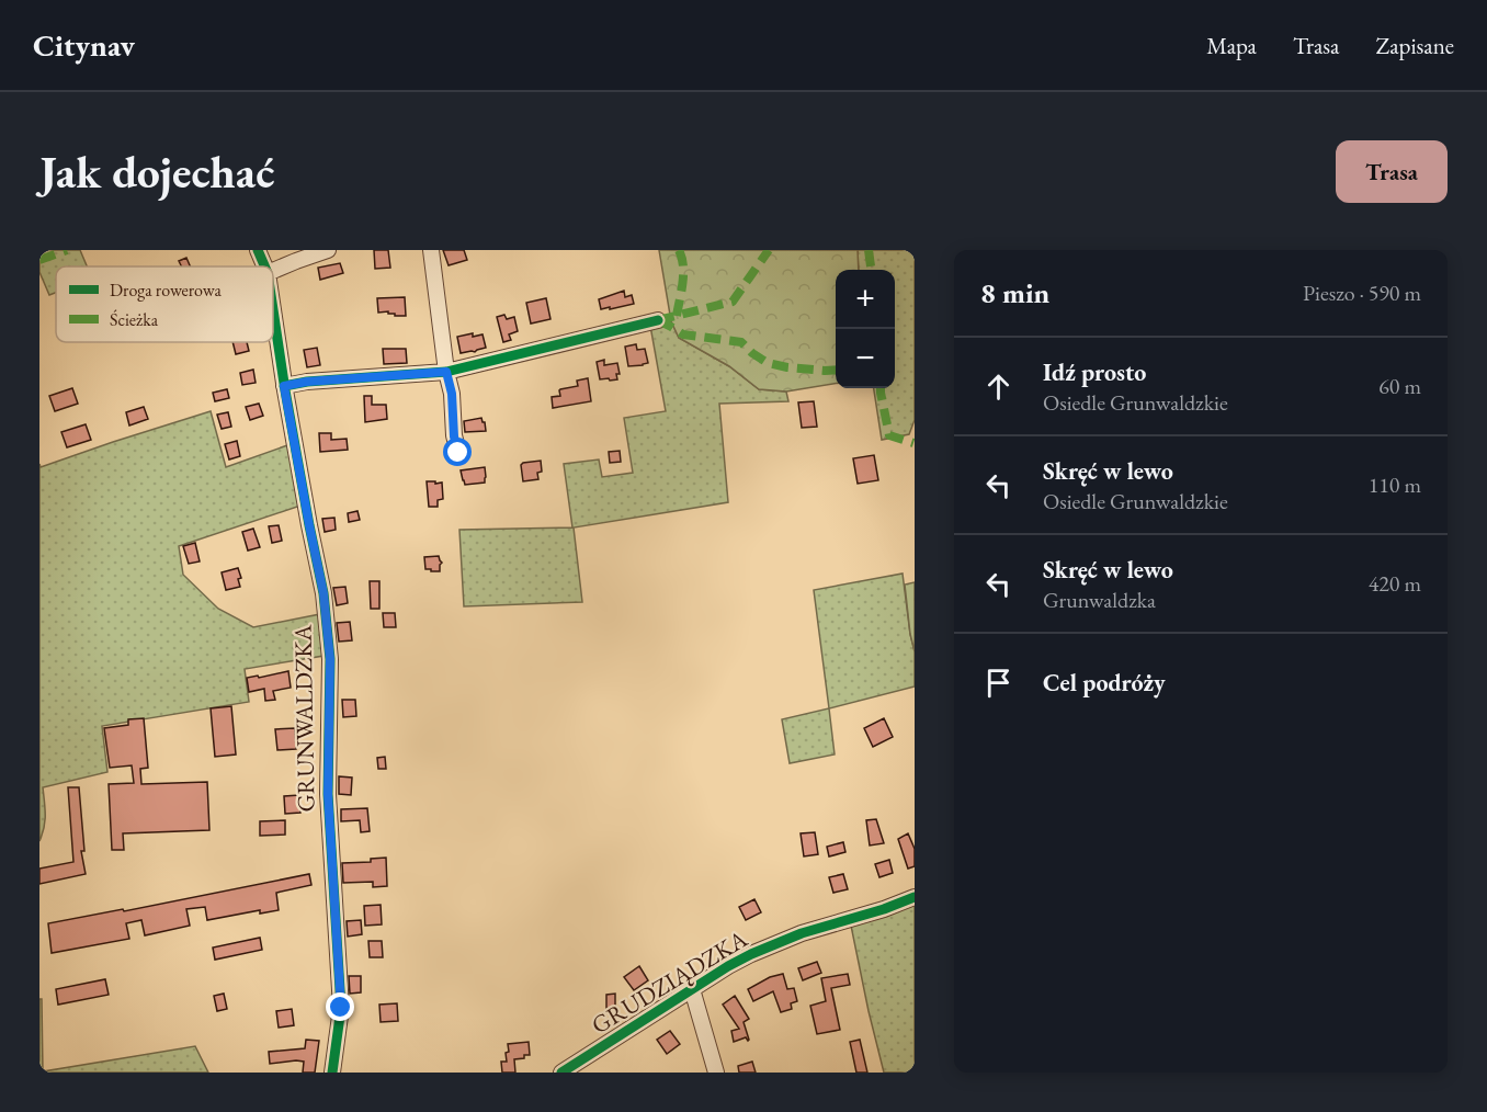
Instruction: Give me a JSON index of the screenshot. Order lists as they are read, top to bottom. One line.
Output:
{"streets":{"street":["GRUNWALDZKA","GRUDZIĄDZKA"]},"legend":["Droga rowerowa","Ścieżka"],"page":{"header":"Citynav","nav":["Mapa","Trasa","Zapisane"],"buttons":"Trasa","title":"Jak dojechać","heading":["8 min","Pieszo · 590 m"],"map_buttons":["+","−"],"list":[["Idź prosto","Osiedle Grunwaldzkie","60 m"],["Skręć w lewo","Osiedle Grunwaldzkie","110 m"],["Skręć w lewo","Grunwaldzka","420 m"],"Cel podróży"]}}
